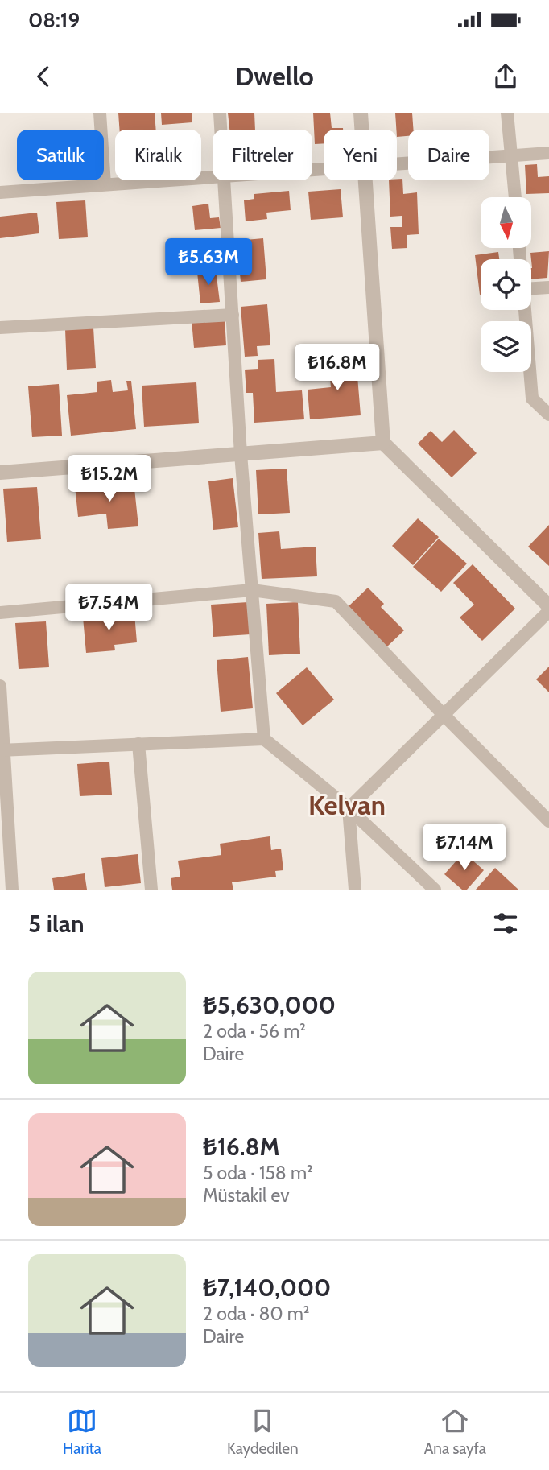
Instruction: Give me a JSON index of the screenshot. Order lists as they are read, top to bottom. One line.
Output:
{"districts":["Kelvan"],"north":"bottom","page":{"status":"08:19","header":"Dwello","chip":["Satılık","Kiralık","Filtreler","Yeni","Daire"],"price":["₺5.63M","₺16.8M","₺15.2M","₺7.54M","₺7.14M"],"heading":"5 ilan","list":[{"name":"₺5,630,000","note":"2 oda · 56 m² · Daire"},{"name":"₺16.8M","note":"5 oda · 158 m² · Müstakil ev"},{"name":"₺7,140,000","note":"2 oda · 80 m² · Daire"}],"tabs":["Harita","Kaydedilen","Ana sayfa"]}}
